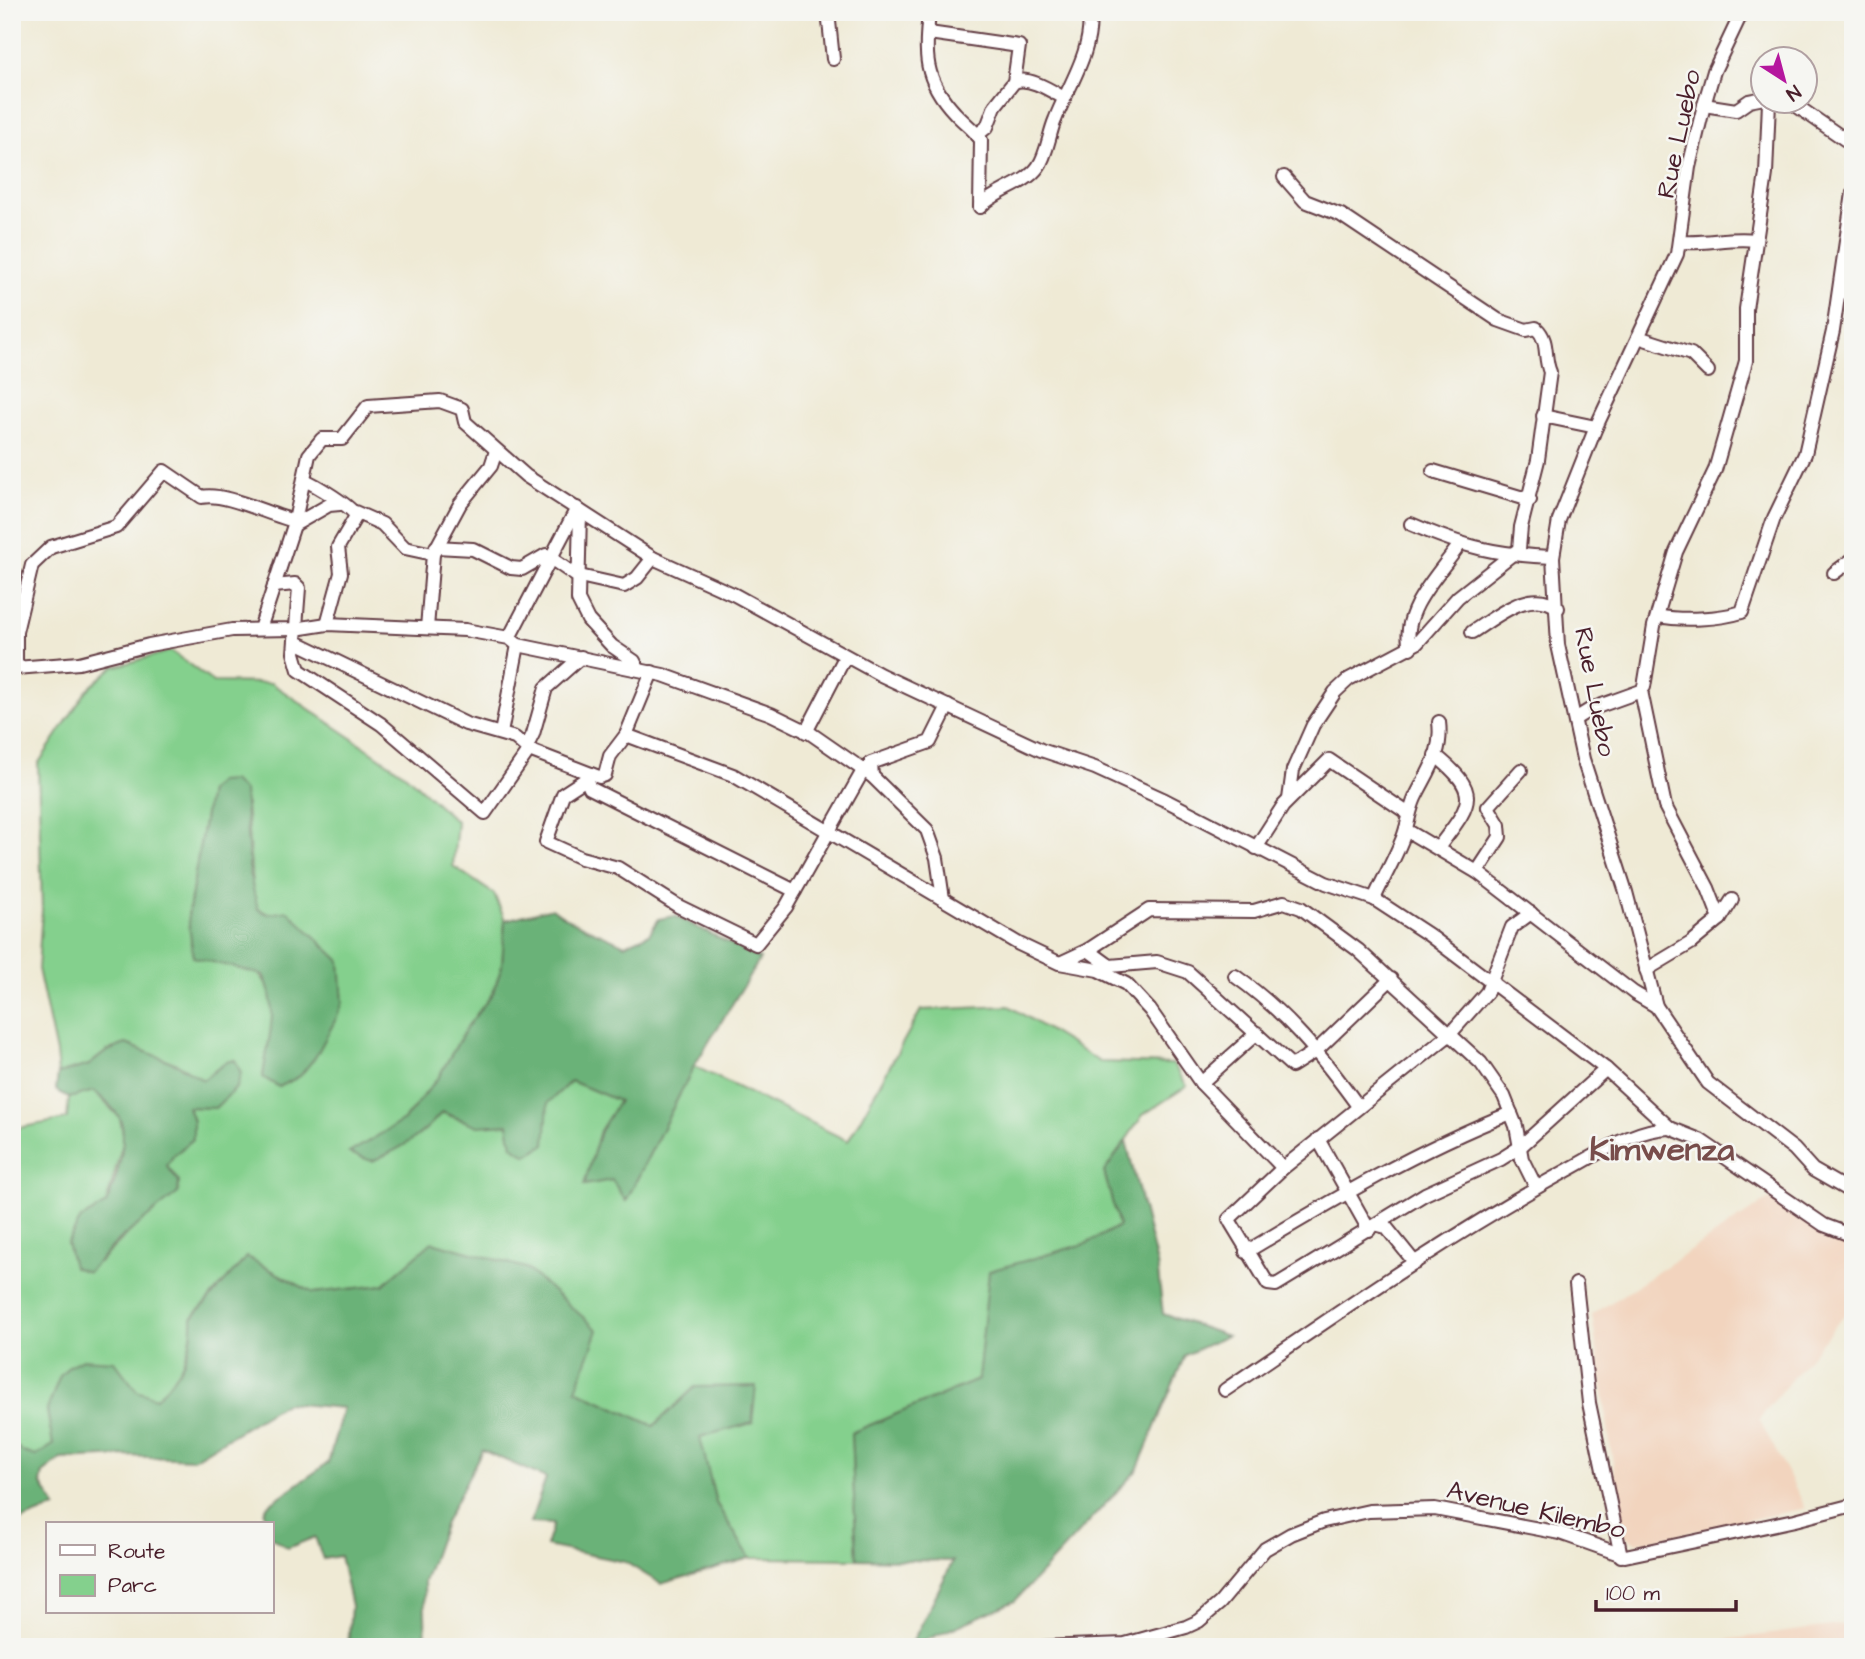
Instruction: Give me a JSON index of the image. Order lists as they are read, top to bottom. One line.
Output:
{"streets":{"street":["Rue Luebo","Avenue Kilembo"]},"districts":["Kimwenza"],"legend":["Route","Parc"],"scale_bar":"100 m","north":"bottom right"}
